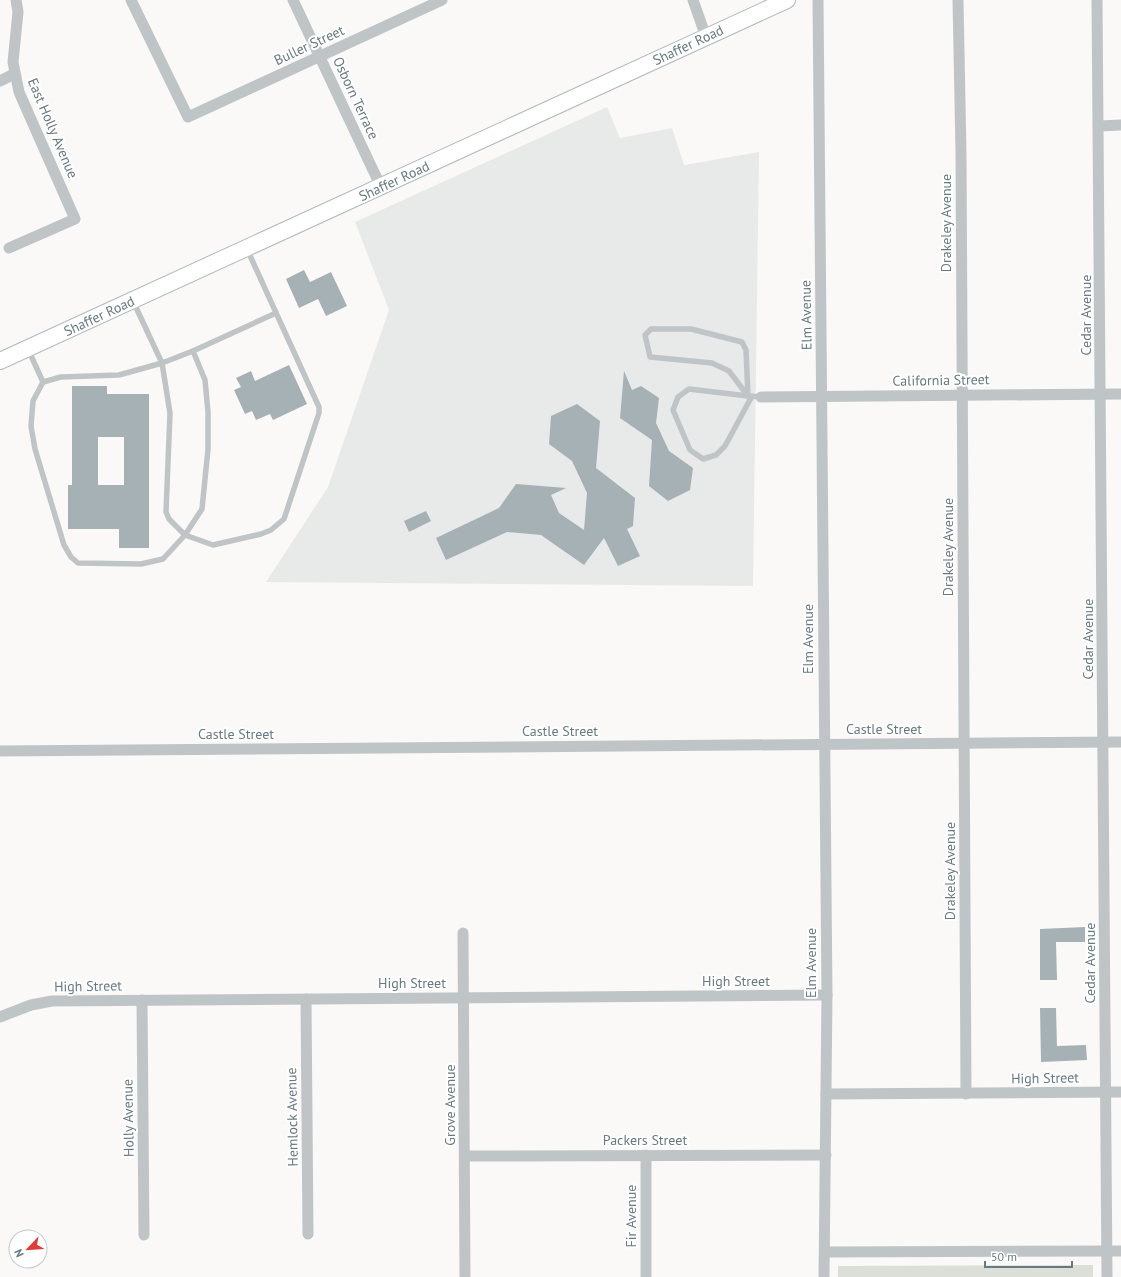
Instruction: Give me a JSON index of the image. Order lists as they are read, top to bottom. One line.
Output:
{"streets":{"main road":["Shaffer Road"],"street":["Buller Street","Osborn Terrace","East Holly Avenue","Drakeley Avenue","Elm Avenue","Cedar Avenue","California Street","Castle Street","High Street","Grove Avenue","Hemlock Avenue","Holly Avenue","Packers Street","Fir Avenue"]},"crossings":[["Buller Street","Osborn Terrace"],["Shaffer Road","Osborn Terrace"],["Drakeley Avenue","California Street"],["Drakeley Avenue","Castle Street"],["Drakeley Avenue","High Street"],["Elm Avenue","California Street"],["Elm Avenue","Castle Street"],["Elm Avenue","High Street"],["Elm Avenue","Packers Street"],["Cedar Avenue","California Street"],["Cedar Avenue","Castle Street"],["Cedar Avenue","High Street"],["High Street","Grove Avenue"],["High Street","Hemlock Avenue"],["High Street","Holly Avenue"],["Grove Avenue","Packers Street"],["Packers Street","Fir Avenue"]],"scale_bar":"50 m","north":"bottom left"}
